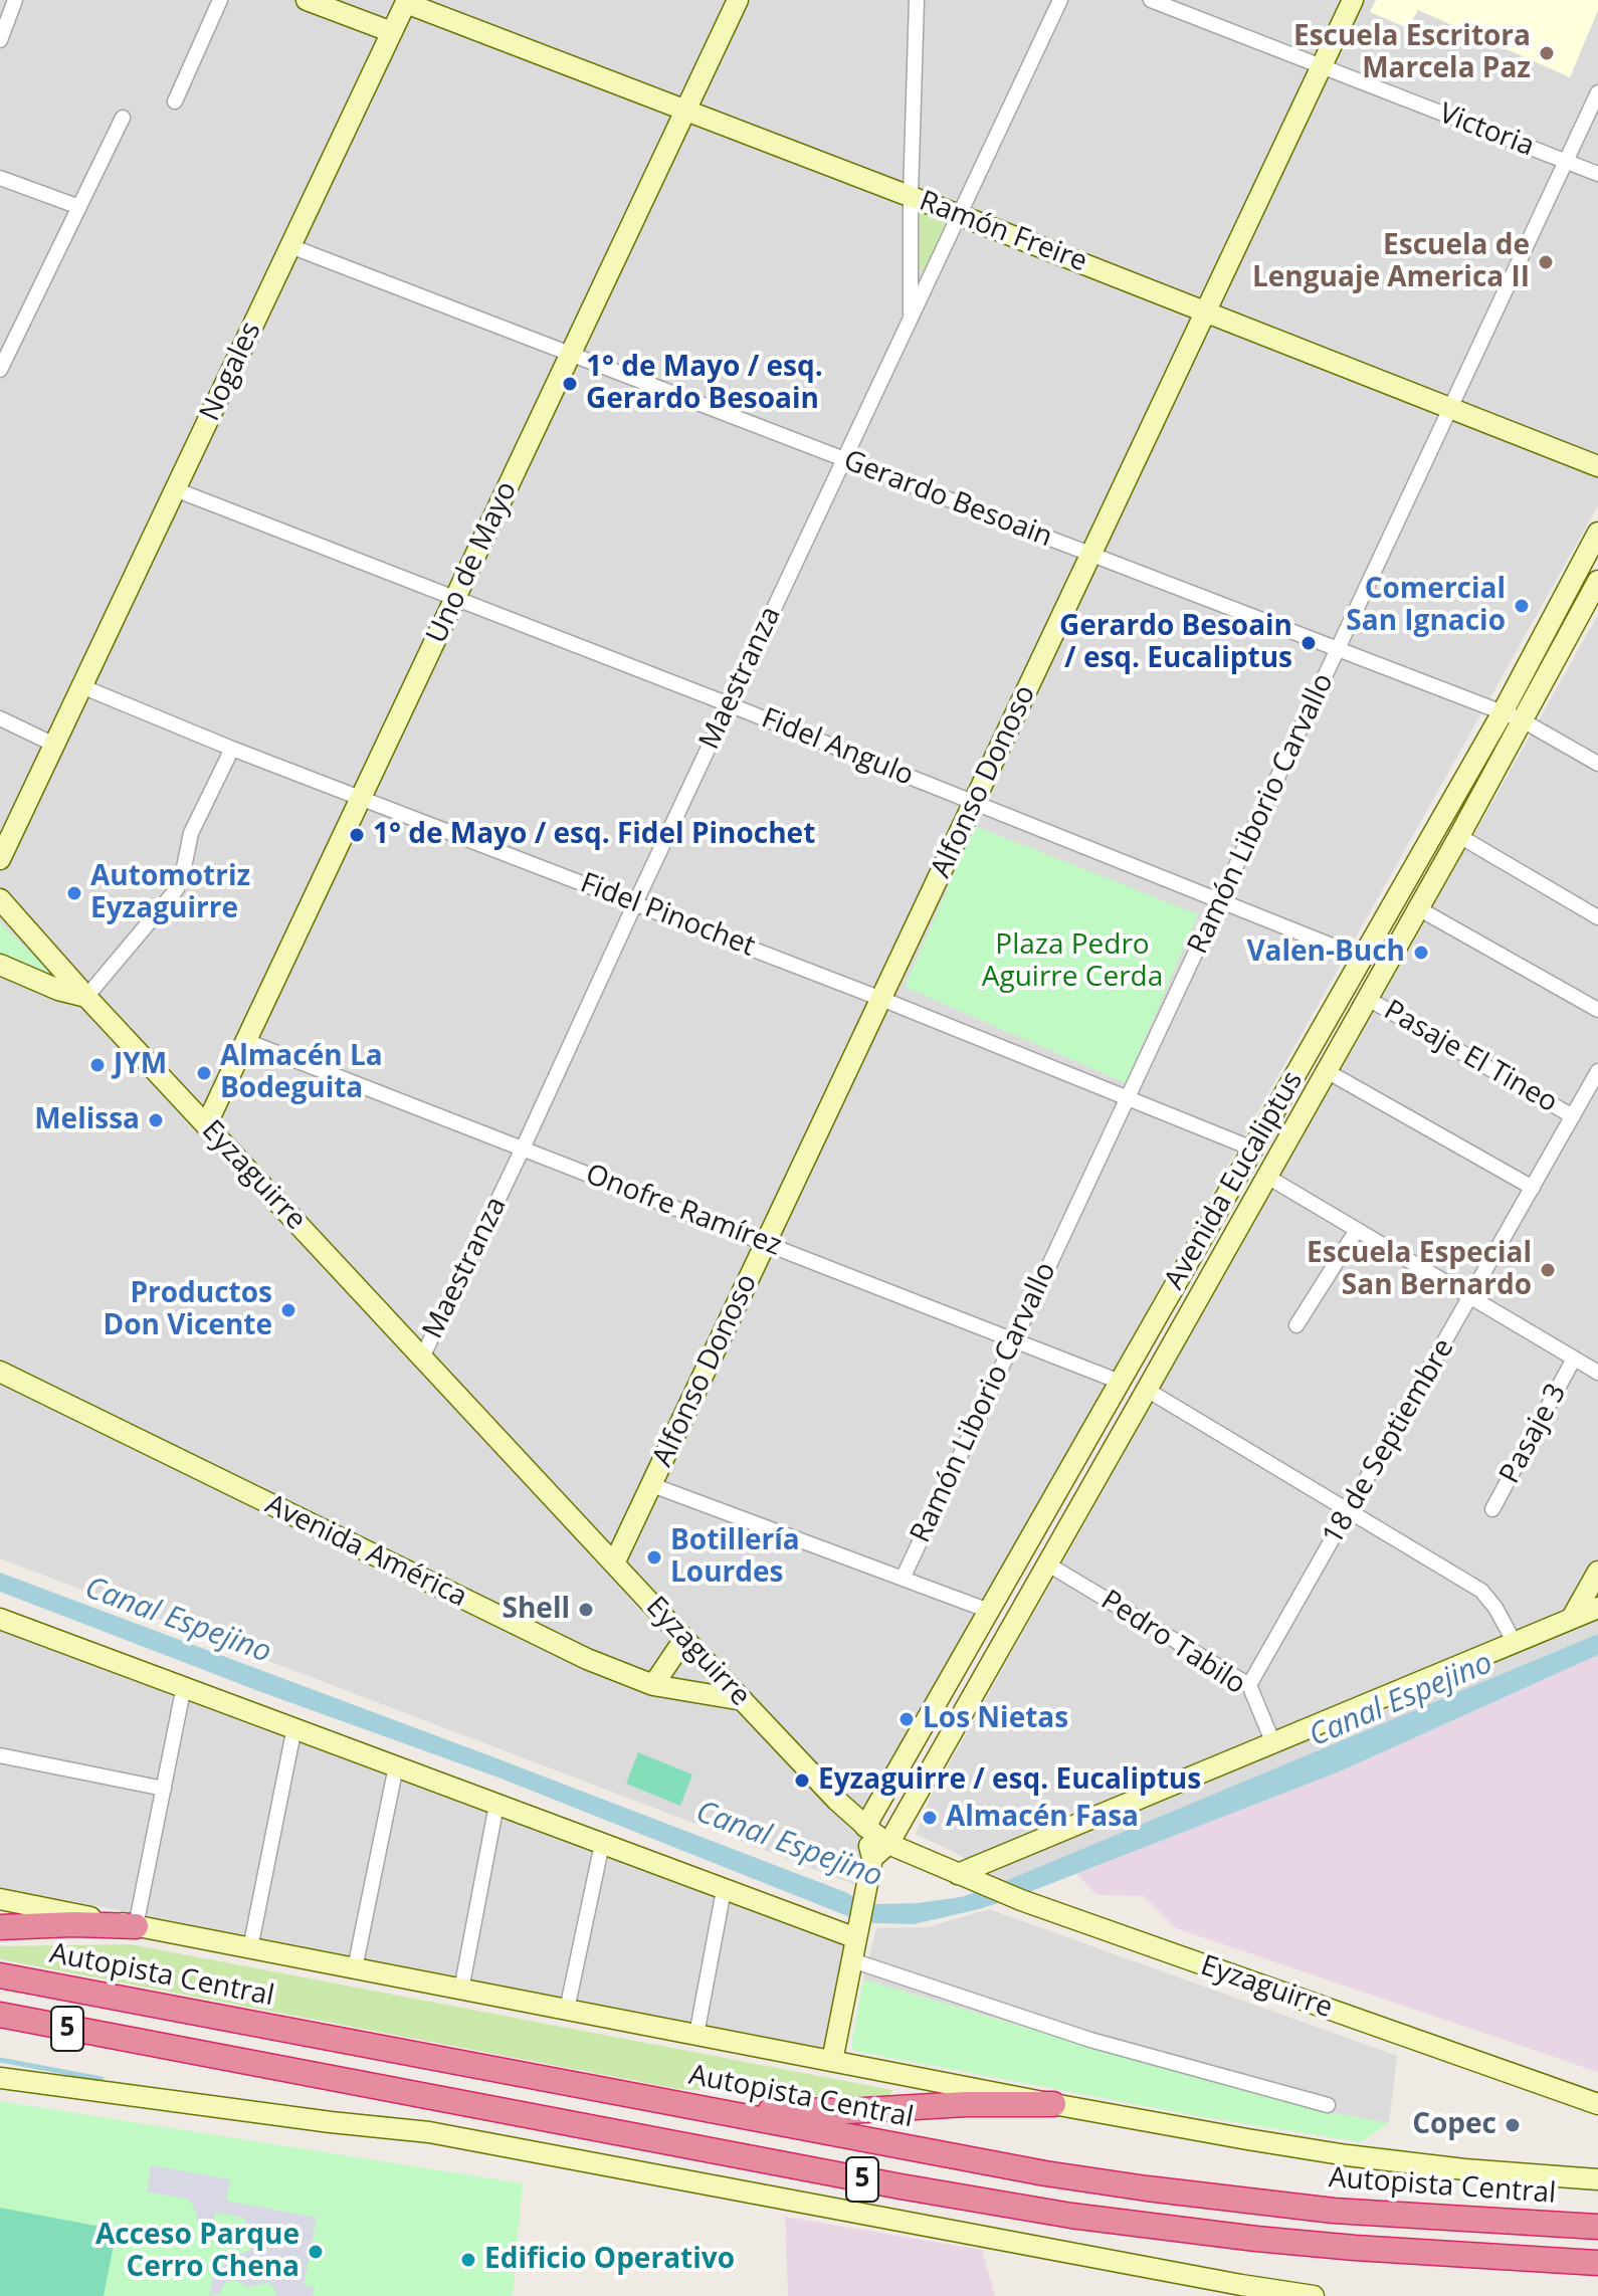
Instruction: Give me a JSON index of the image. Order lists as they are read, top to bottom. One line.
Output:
{"streets":{"highway":["Autopista Central","5"],"main road":["Ramón Freire","Nogales","Uno de Mayo","Alfonso Donoso","Eyzaguirre","Avenida Eucaliptus","Avenida América"],"street":["Victoria","Gerardo Besoain","Maestranza","Fidel Angulo","Ramón Liborio Carvallo","Fidel Pinochet","Pasaje El Tineo","Onofre Ramírez","Pasaje 3","18 de Septiembre","Pedro Tabilo"]},"crossings":[["Victoria","Alfonso Donoso"],["Victoria","Ramón Liborio Carvallo"],["Ramón Freire","Nogales"],["Ramón Freire","Uno de Mayo"],["Ramón Freire","Maestranza"],["Ramón Freire","Alfonso Donoso"],["Ramón Freire","Ramón Liborio Carvallo"],["Nogales","Gerardo Besoain"],["Nogales","Fidel Angulo"],["Nogales","Fidel Pinochet"],["Gerardo Besoain","Uno de Mayo"],["Gerardo Besoain","Maestranza"],["Gerardo Besoain","Alfonso Donoso"],["Gerardo Besoain","Ramón Liborio Carvallo"],["Gerardo Besoain","Avenida Eucaliptus"],["Uno de Mayo","Fidel Angulo"],["Uno de Mayo","Fidel Pinochet"],["Uno de Mayo","Eyzaguirre"],["Uno de Mayo","Onofre Ramírez"],["Maestranza","Fidel Angulo"],["Maestranza","Fidel Pinochet"],["Maestranza","Eyzaguirre"],["Maestranza","Onofre Ramírez"],["Fidel Angulo","Alfonso Donoso"],["Fidel Angulo","Ramón Liborio Carvallo"],["Fidel Angulo","Avenida Eucaliptus"],["Alfonso Donoso","Fidel Pinochet"],["Alfonso Donoso","Eyzaguirre"],["Alfonso Donoso","Onofre Ramírez"],["Ramón Liborio Carvallo","Fidel Pinochet"],["Ramón Liborio Carvallo","Onofre Ramírez"],["Fidel Pinochet","Avenida Eucaliptus"],["Pasaje El Tineo","Avenida Eucaliptus"],["Pasaje El Tineo","18 de Septiembre"],["Eyzaguirre","Avenida Eucaliptus"],["Eyzaguirre","Avenida América"],["Avenida Eucaliptus","Onofre Ramírez"],["Avenida Eucaliptus","Pedro Tabilo"],["18 de Septiembre","Pedro Tabilo"]],"water":["Canal Espejino"],"parks":["Plaza Pedro Aguirre Cerda"],"places":["Escuela Escritora Marcela Paz","Escuela de Lenguaje America II","1° de Mayo / esq. Gerardo Besoain","Comercial San Ignacio","Gerardo Besoain / esq. Eucaliptus","1° de Mayo / esq. Fidel Pinochet","Automotriz Eyzaguirre","Valen-Buch","JYM","Almacén La Bodeguita","Melissa","Escuela Especial San Bernardo","Productos Don Vicente","Botillería Lourdes","Shell","Los Nietas","Eyzaguirre / esq. Eucaliptus","Almacén Fasa","Copec","Acceso Parque Cerro Chena","Edificio Operativo"]}
